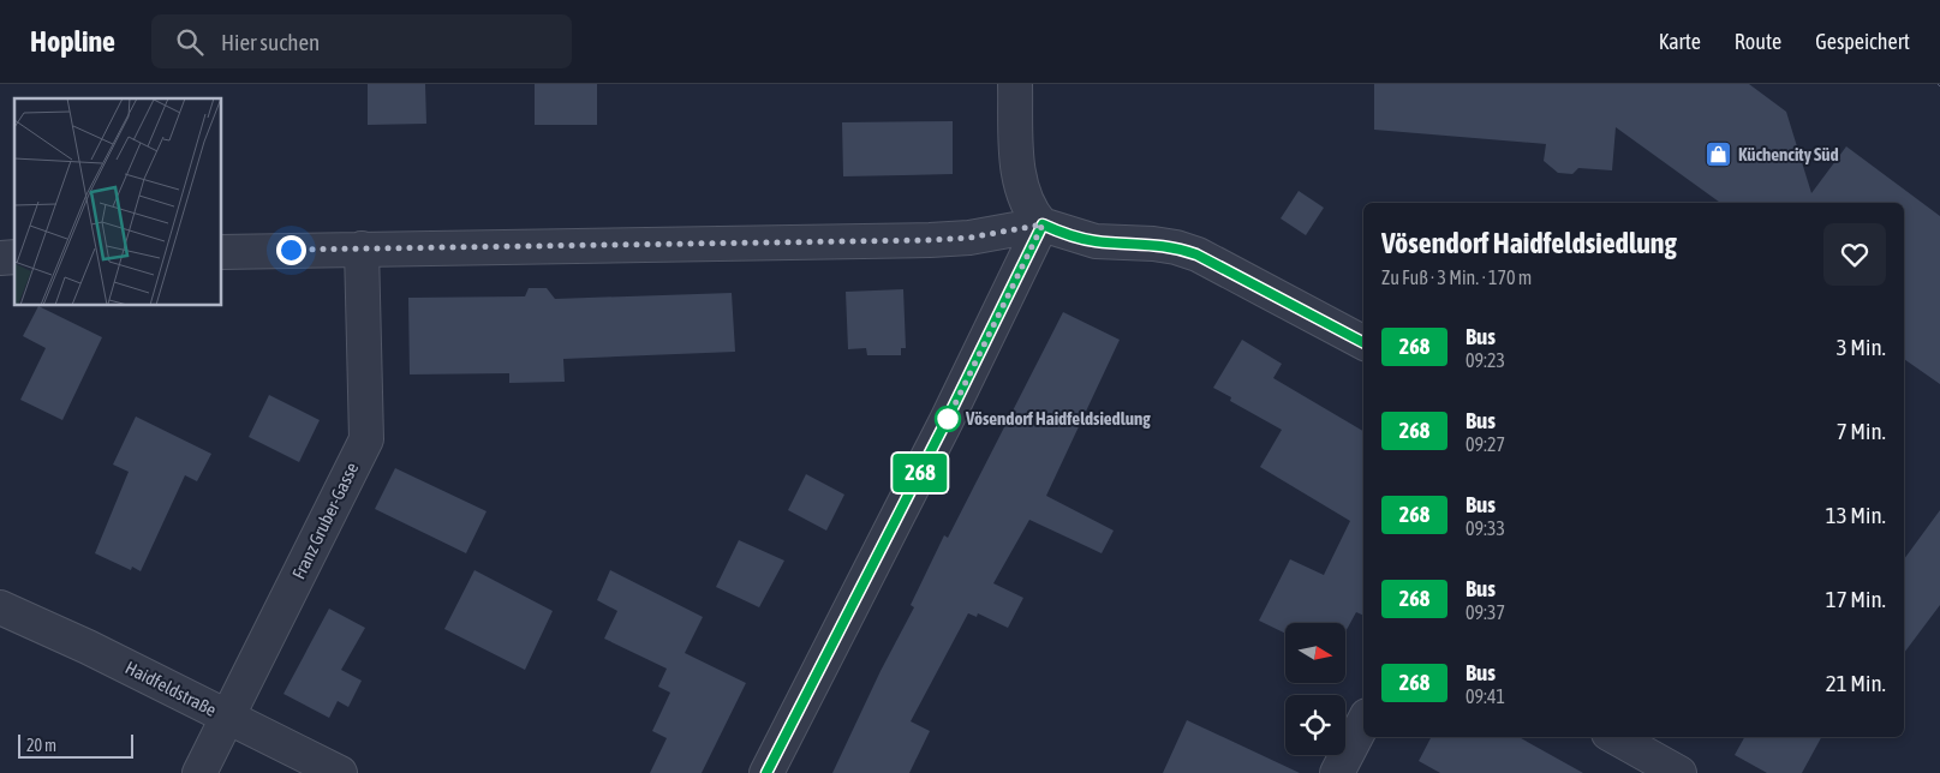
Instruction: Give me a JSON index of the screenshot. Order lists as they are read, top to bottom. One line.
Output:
{"streets":{"street":["Franz Gruber-Gasse","Haidfeldstraße"]},"crossings":[["Franz Gruber-Gasse","Haidfeldstraße"]],"places":{"shop":["Küchencity Süd"],"other":["Vösendorf Haidfeldsiedlung"]},"lines":["bus line 268"],"scale_bar":"20 m","north":"right","page":{"header":"Hopline","search":"Hier suchen","nav":["Karte","Route","Gespeichert"],"on_map":"268","heading":["Vösendorf Haidfeldsiedlung","Zu Fuß · 3 Min. · 170 m"],"list":[{"mark":"268","name":"Bus","note":"09:23","value":"3 Min."},{"mark":"268","name":"Bus","note":"09:27","value":"7 Min."},{"mark":"268","name":"Bus","note":"09:33","value":"13 Min."},{"mark":"268","name":"Bus","note":"09:37","value":"17 Min."},{"mark":"268","name":"Bus","note":"09:41","value":"21 Min."}],"scale":"20 m"}}
